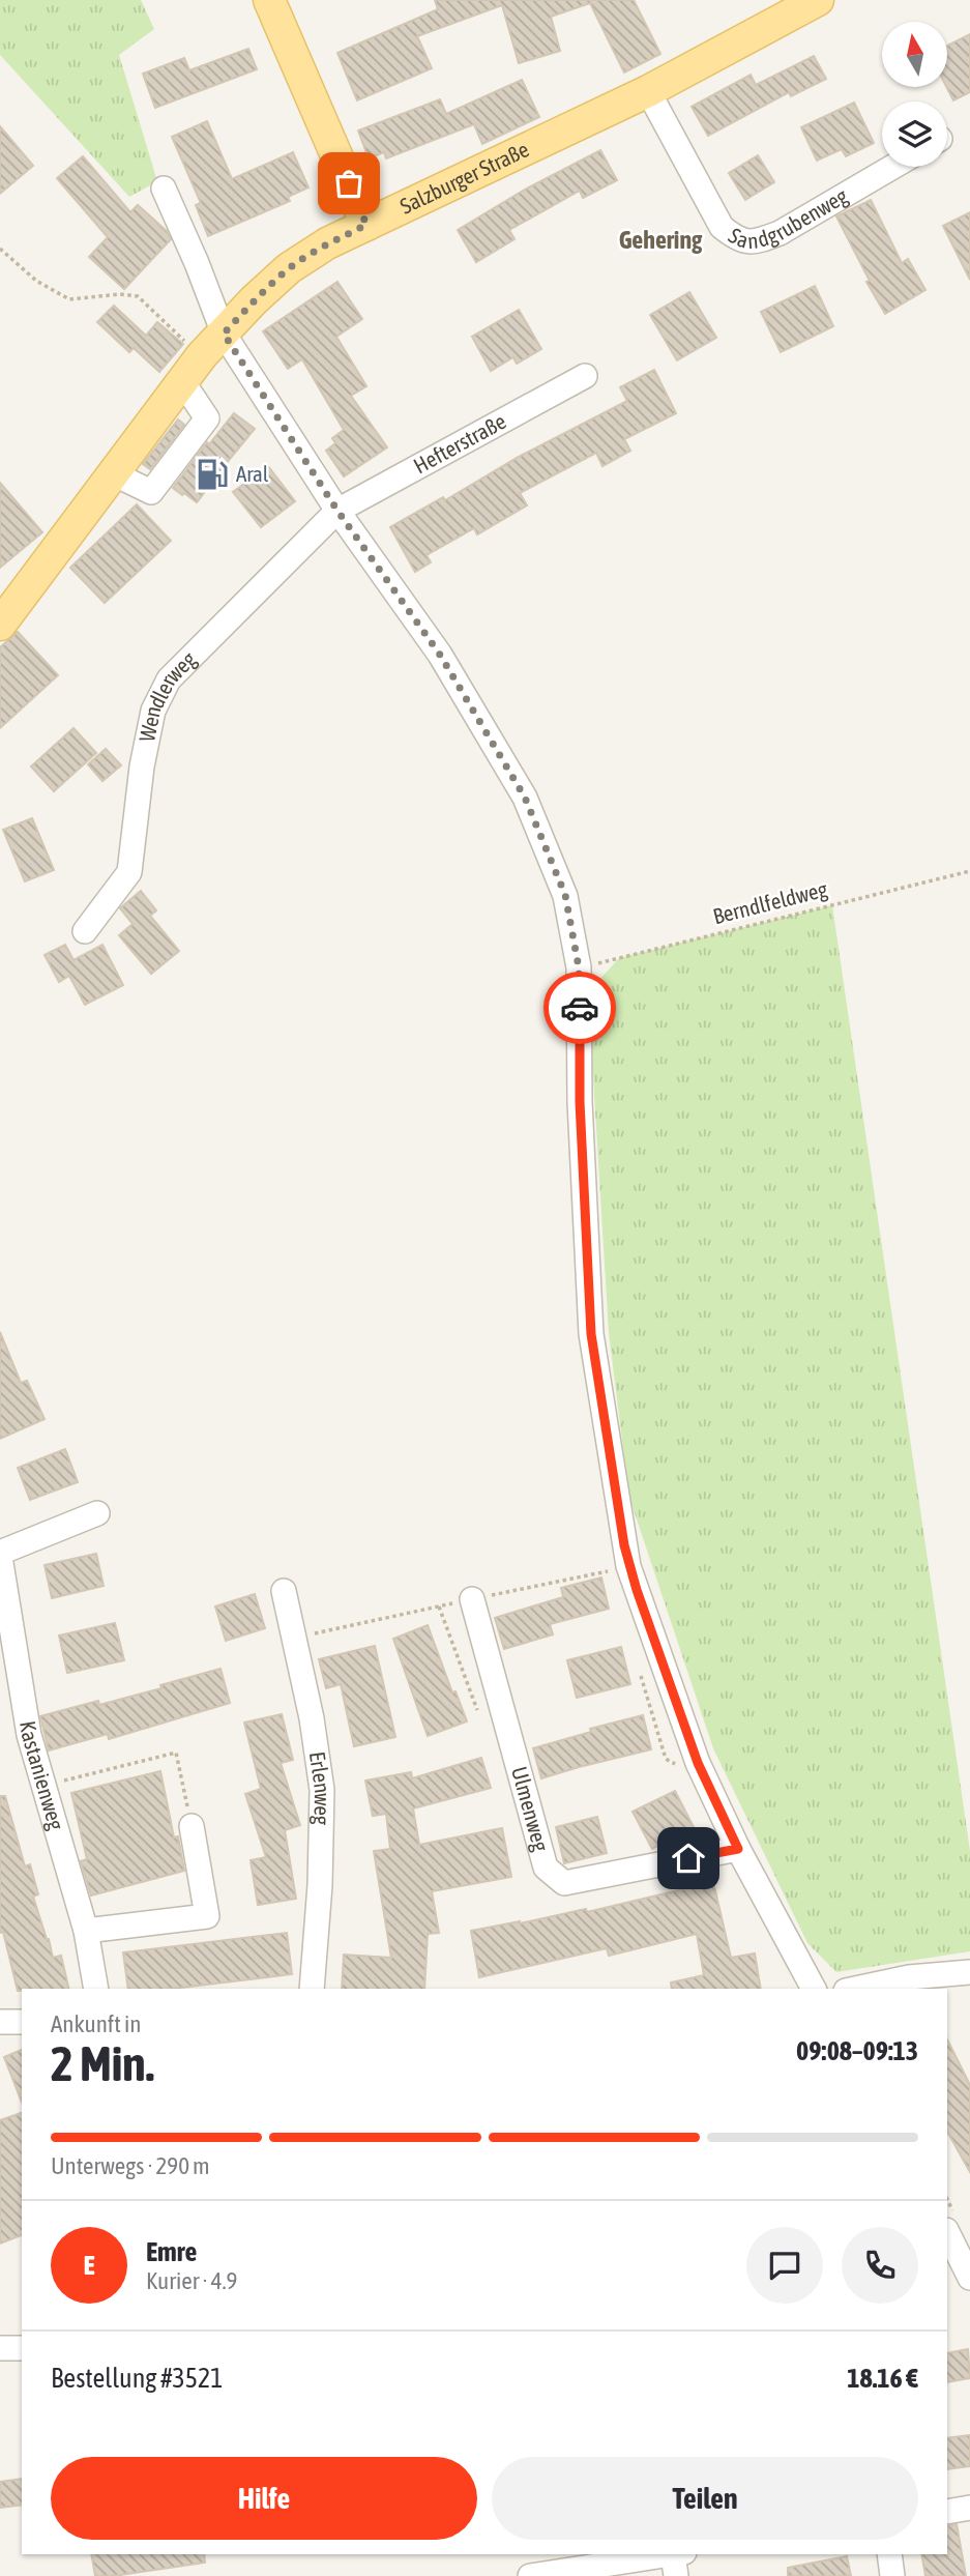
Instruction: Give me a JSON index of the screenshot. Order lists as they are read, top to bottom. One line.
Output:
{"streets":{"main road":["Salzburger Straße"],"street":["Sandgrubenweg","Hefterstraße","Wendlerweg","Kastanienweg","Erlenweg","Ulmenweg"],"path":["Berndlfeldweg"]},"crossings":[["Salzburger Straße","Sandgrubenweg"],["Hefterstraße","Wendlerweg"]],"districts":["Gehering"],"places":{"fuel station":["Aral"]},"north":"top","page":{"heading":["2 Min.","Ankunft in","09:08–09:13"],"panel":["Emre","Kurier · 4.9","Bestellung #3521","18.16 €"],"bar":"Unterwegs · 290 m","round":"E","buttons":["Hilfe","Teilen"]}}
